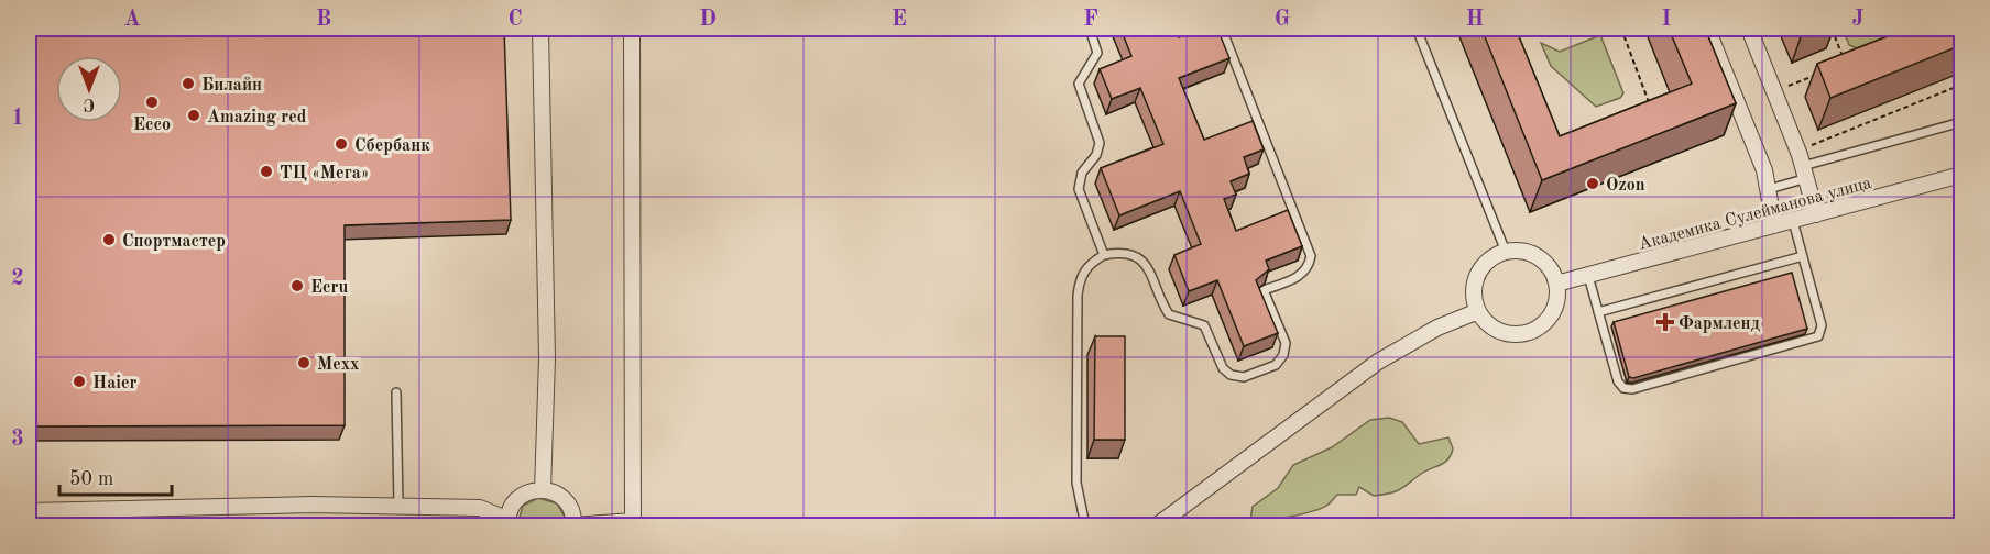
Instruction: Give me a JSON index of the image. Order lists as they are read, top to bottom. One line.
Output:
{"streets":{"street":["Академика Сулейманова улица"]},"places":{"other":["Билайн","Ecco","Amazing red","Сбербанк","ТЦ «Мега»","Ozon","Спортмастер","Ecru","Mexx","Haier"],"health":["Фармленд"]},"scale_bar":"50 m","north":"bottom","grid":{"columns":["A","B","C","D","E","F","G","H","I","J"],"rows":["1","2","3"]}}
